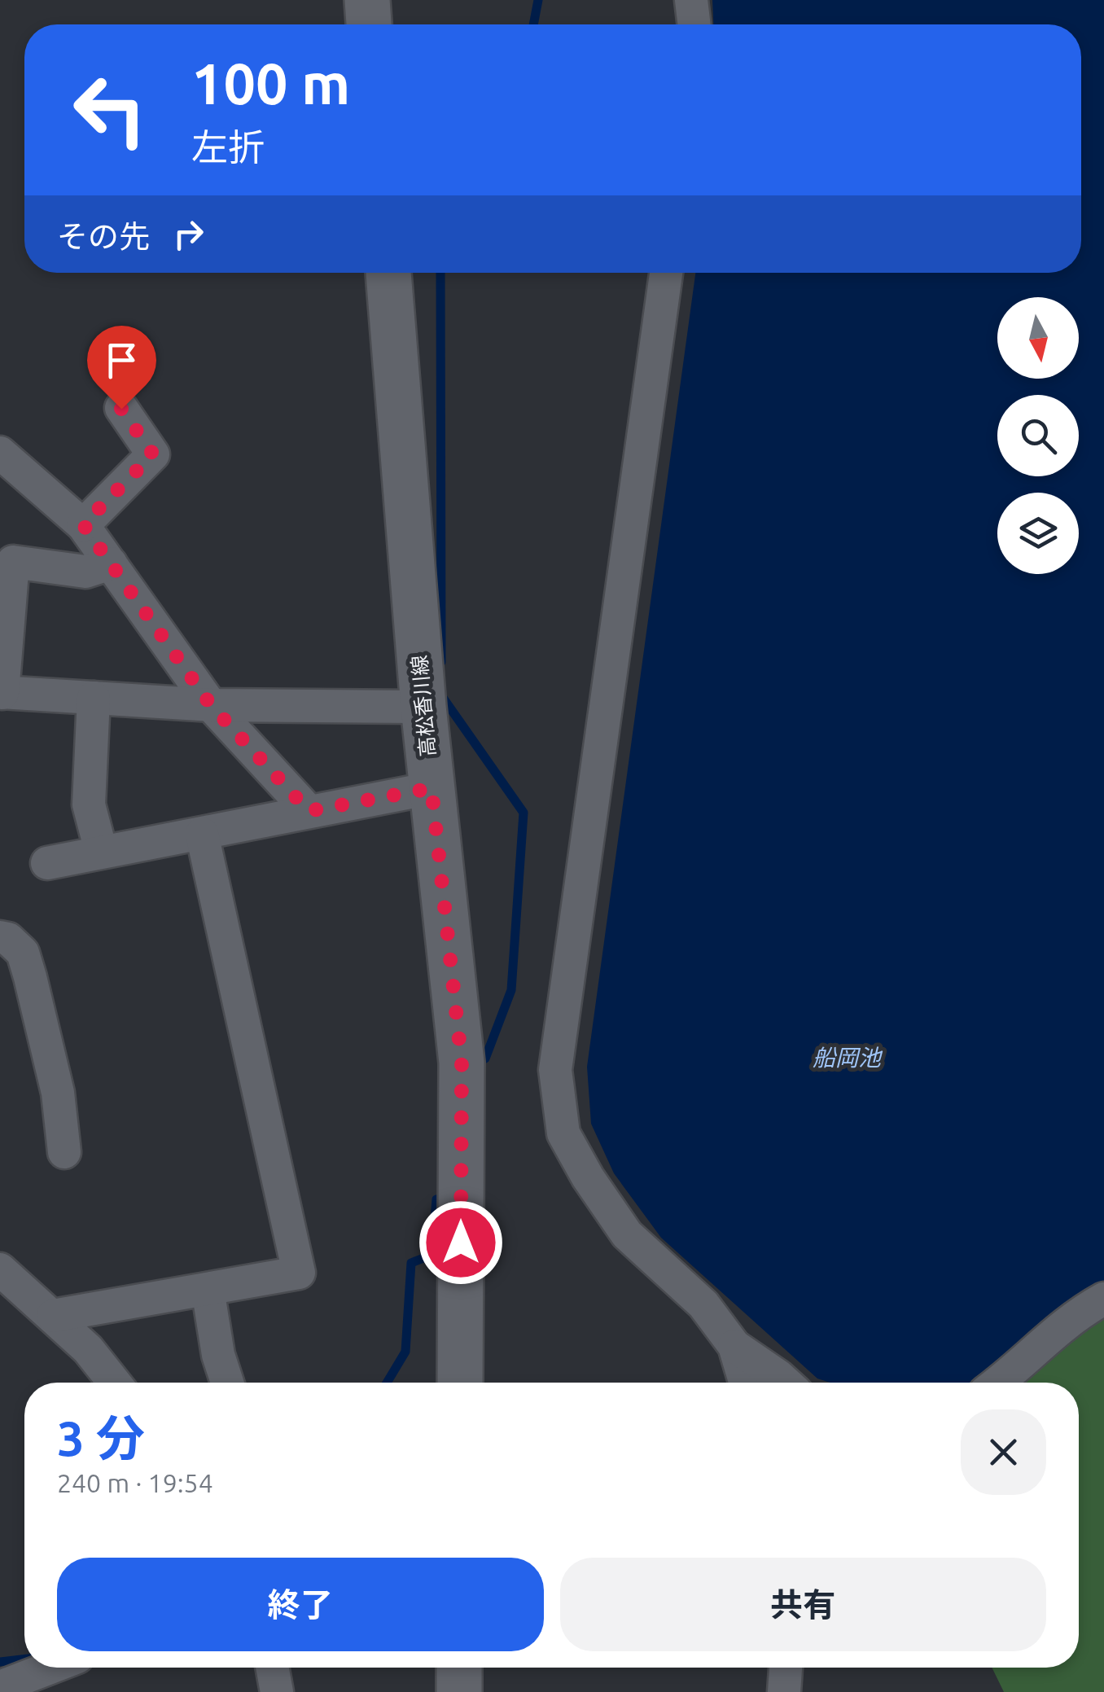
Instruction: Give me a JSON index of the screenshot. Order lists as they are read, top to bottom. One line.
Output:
{"streets":{"main road":["高松香川線"]},"water":["船岡池"],"north":"bottom","page":{"turn":["100 m","左折"],"then":"その先","heading":["3 分","240 m · 19:54"],"buttons":["終了","共有"]}}
